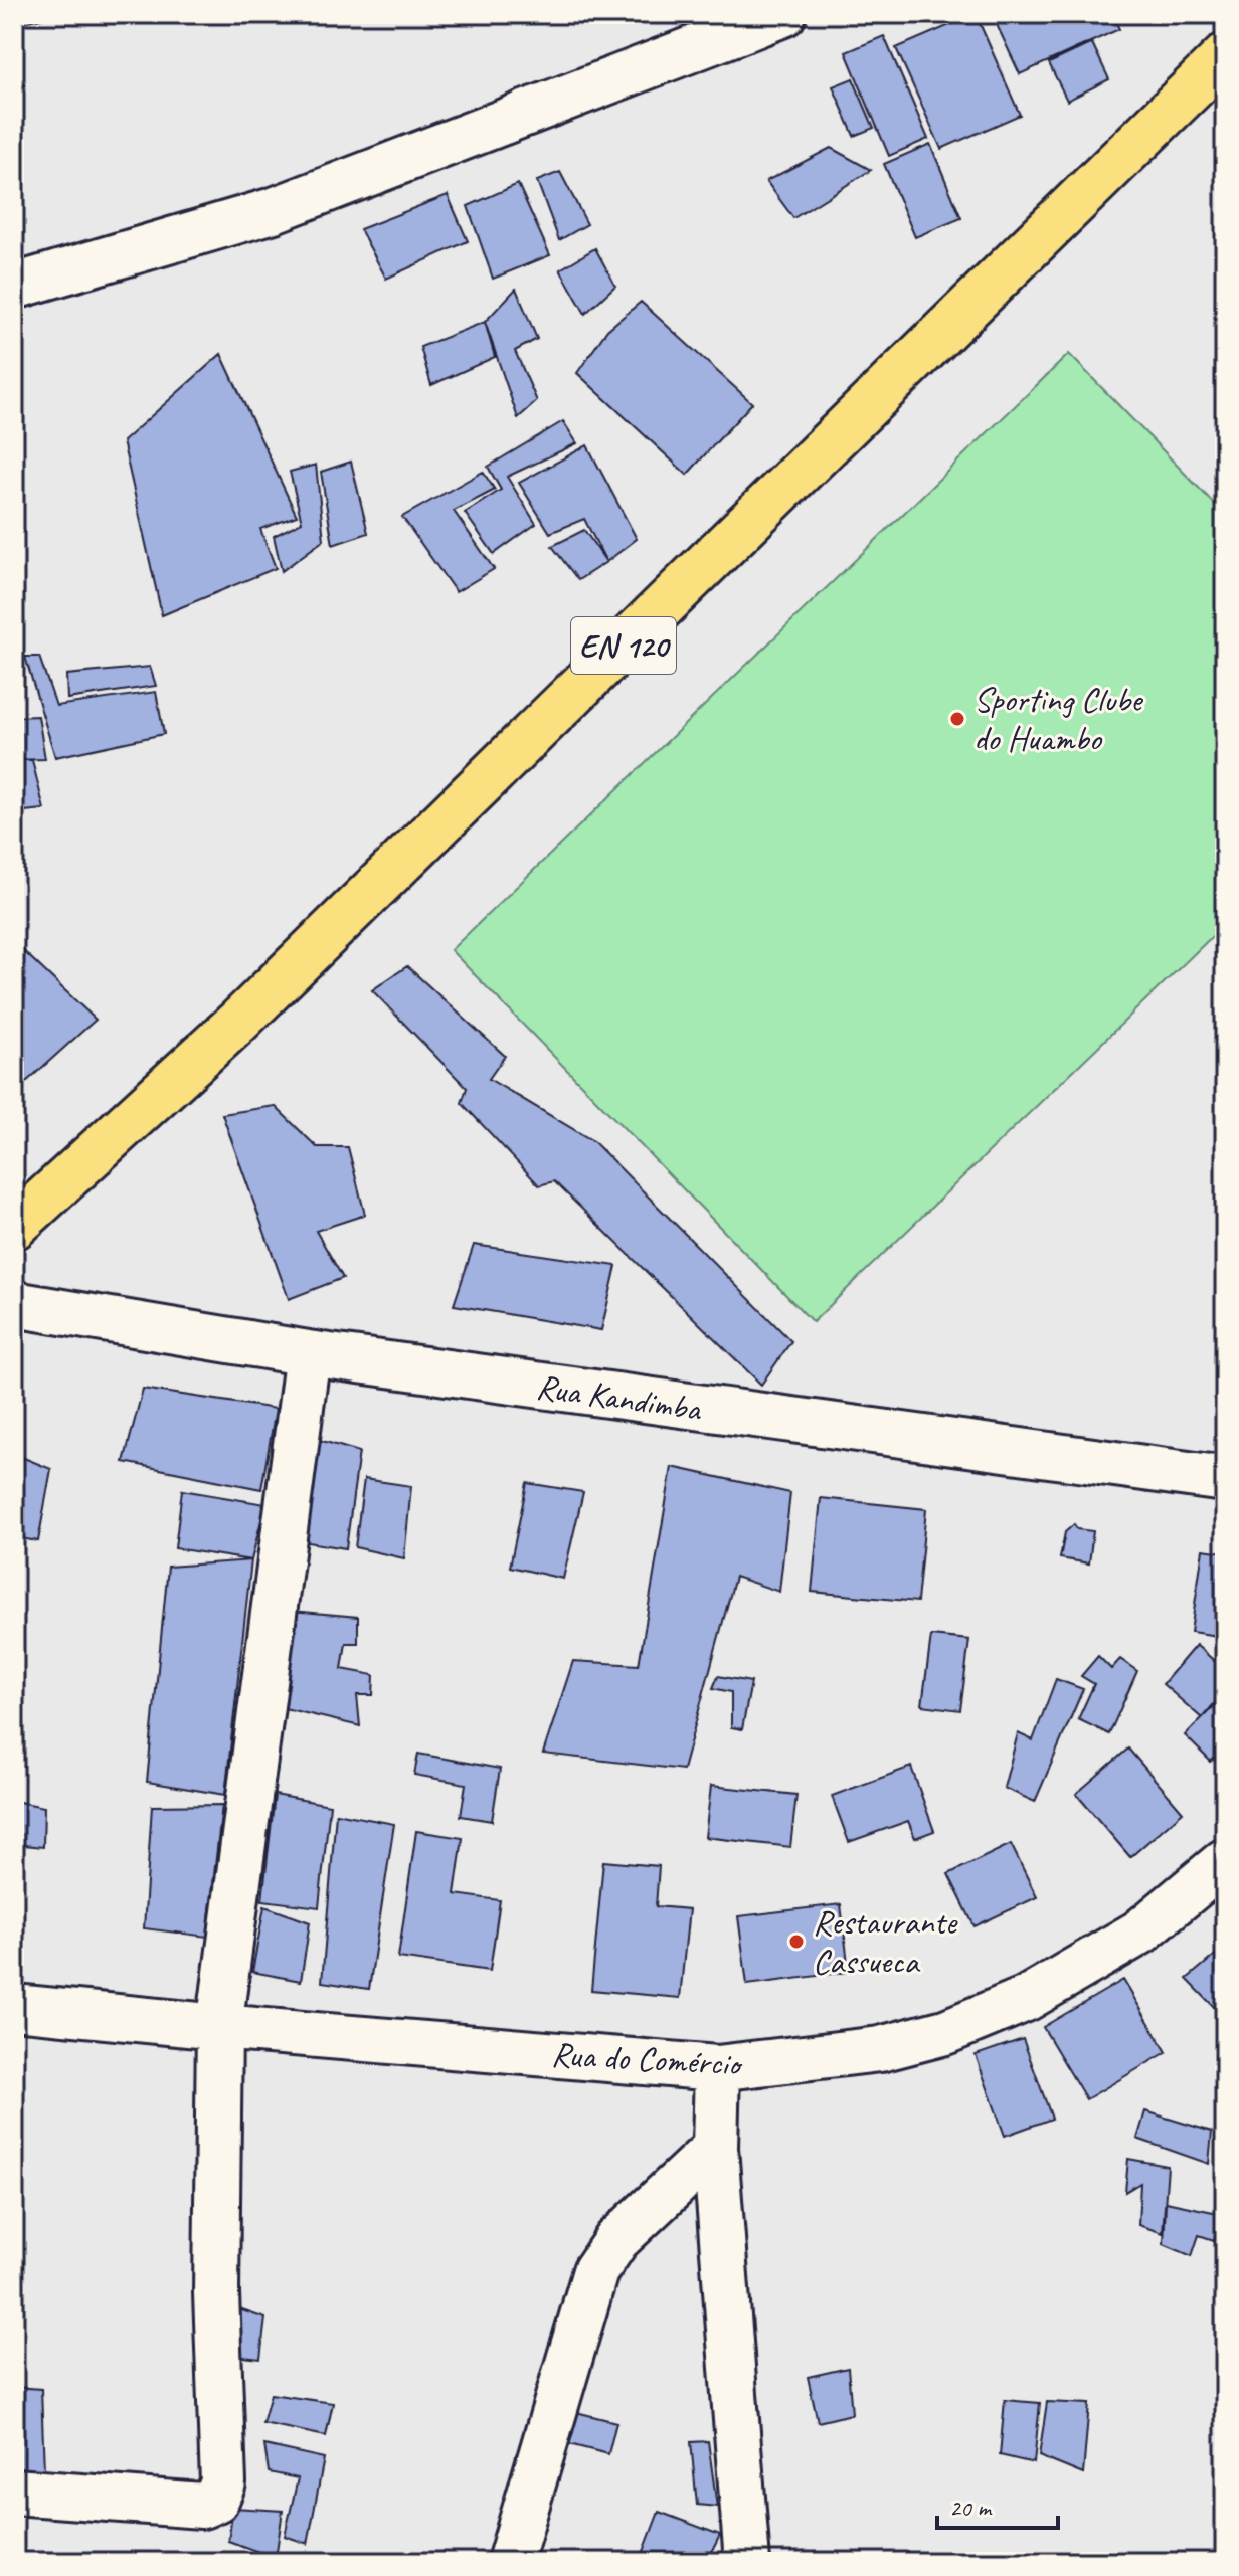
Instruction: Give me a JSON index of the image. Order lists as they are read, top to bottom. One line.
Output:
{"streets":{"main road":["EN 120"],"street":["Rua Kandimba","Rua do Comércio"]},"places":["Sporting Clube do Huambo","Restaurante Cassueca"],"scale_bar":"20 m"}
